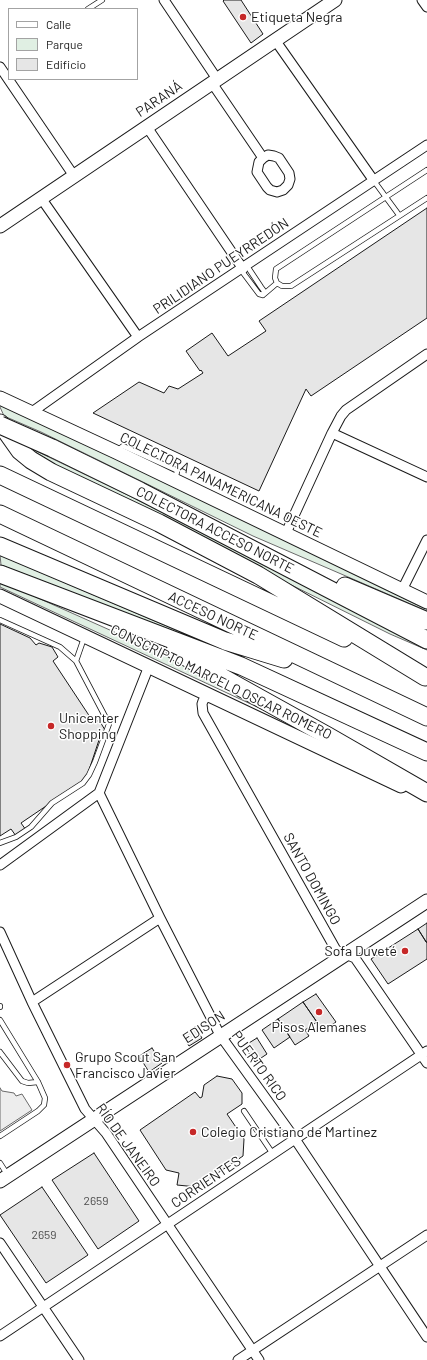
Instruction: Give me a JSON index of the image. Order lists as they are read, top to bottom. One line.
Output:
{"streets":{"highway":["COLECTORA ACCESO NORTE","ACCESO NORTE"],"street":["PARANÁ","PRILIDIANO PUEYRREDÓN","COLECTORA PANAMERICANA OESTE","CONSCRIPTO MARCELO OSCAR ROMERO","SANTO DOMINGO","EDISON","PUERTO RICO","RÍO DE JANEIRO","CORRIENTES"]},"crossings":[["PRILIDIANO PUEYRREDÓN","COLECTORA PANAMERICANA OESTE"],["CONSCRIPTO MARCELO OSCAR ROMERO","SANTO DOMINGO"],["SANTO DOMINGO","EDISON"],["SANTO DOMINGO","CORRIENTES"],["EDISON","PUERTO RICO"],["EDISON","RÍO DE JANEIRO"],["PUERTO RICO","CORRIENTES"],["RÍO DE JANEIRO","CORRIENTES"]],"places":["Etiqueta Negra","Unicenter Shopping","Sofa Duveté","Pisos Alemanes","Grupo Scout San Francisco Javier","Colegio Cristiano de Martinez"],"house_numbers":["2659","2659"],"legend":["Calle","Parque","Edificio"]}
